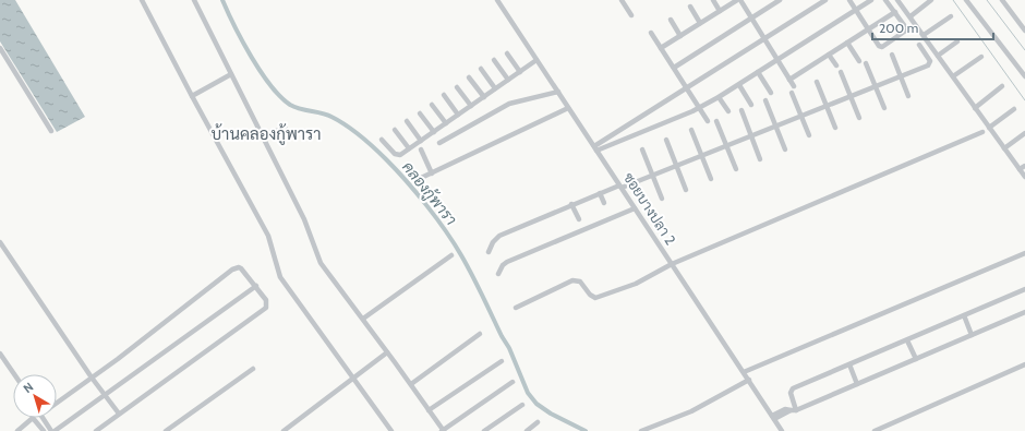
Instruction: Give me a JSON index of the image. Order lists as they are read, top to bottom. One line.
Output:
{"streets":{"street":["ซอยบางปลา 2"]},"districts":["บ้านคลองกู้พารา"],"water":["คลองกู้พารา"],"scale_bar":"200 m","north":"top left"}
